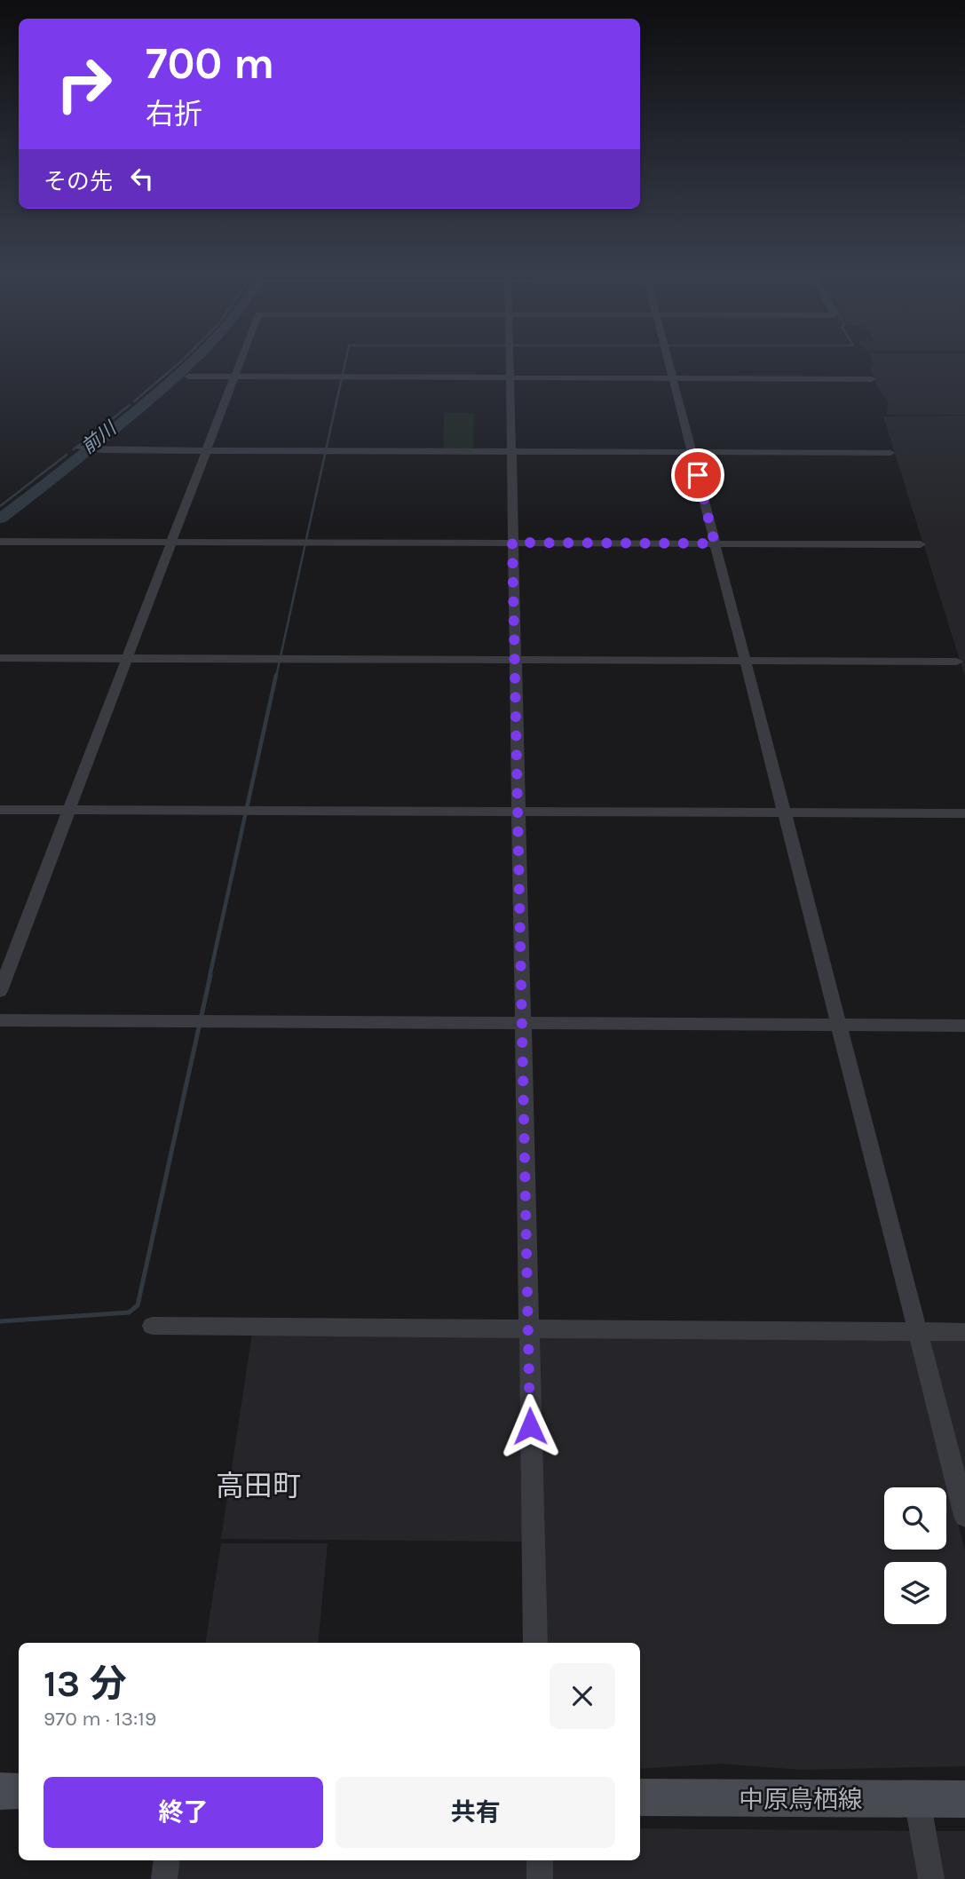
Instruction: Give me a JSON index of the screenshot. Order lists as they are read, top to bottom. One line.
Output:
{"streets":{"main road":["中原鳥栖線"]},"districts":["高田町"],"water":["前川"],"page":{"turn":["700 m","右折"],"then":"その先","heading":["13 分","970 m · 13:19"],"buttons":["終了","共有"]}}
